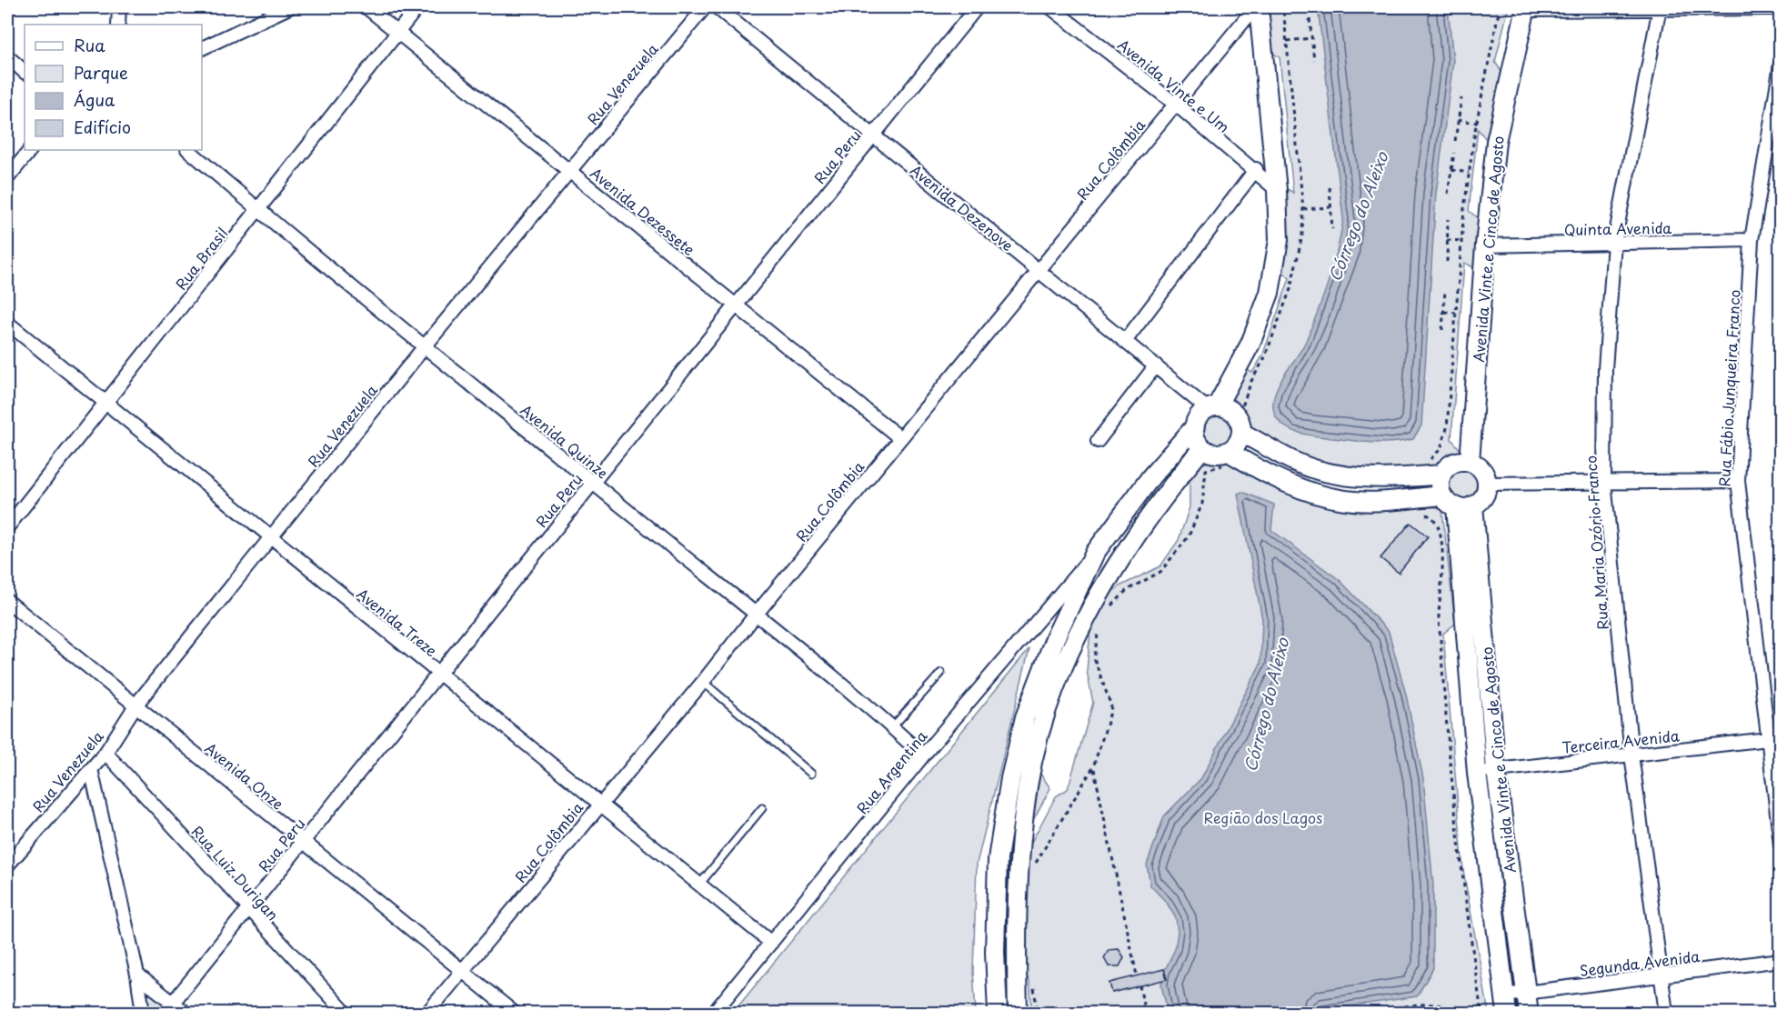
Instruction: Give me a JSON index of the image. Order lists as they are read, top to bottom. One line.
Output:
{"streets":{"street":["Rua Venezuela","Avenida Vinte e Um","Rua Peru","Rua Colômbia","Avenida Dezenove","Avenida Dezessete","Quinta Avenida","Avenida Vinte e Cinco de Agosto","Rua Brasil","Rua Fábio Junqueira Franco","Avenida Quinze","Rua Maria Ozório Franco","Avenida Treze","Terceira Avenida","Rua Argentina","Avenida Onze","Rua Luiz Durigan","Segunda Avenida"]},"crossings":[["Rua Venezuela","Avenida Dezessete"],["Rua Venezuela","Avenida Quinze"],["Rua Venezuela","Avenida Treze"],["Rua Venezuela","Avenida Onze"],["Rua Venezuela","Rua Luiz Durigan"],["Avenida Vinte e Um","Rua Colômbia"],["Rua Peru","Avenida Dezenove"],["Rua Peru","Avenida Dezessete"],["Rua Peru","Avenida Quinze"],["Rua Peru","Avenida Treze"],["Rua Peru","Avenida Onze"],["Rua Peru","Rua Luiz Durigan"],["Rua Colômbia","Avenida Dezenove"],["Rua Colômbia","Avenida Dezessete"],["Rua Colômbia","Avenida Quinze"],["Rua Colômbia","Avenida Treze"],["Rua Colômbia","Avenida Onze"],["Avenida Dezessete","Rua Brasil"],["Quinta Avenida","Avenida Vinte e Cinco de Agosto"],["Quinta Avenida","Rua Fábio Junqueira Franco"],["Quinta Avenida","Rua Maria Ozório Franco"],["Avenida Vinte e Cinco de Agosto","Terceira Avenida"],["Avenida Vinte e Cinco de Agosto","Segunda Avenida"],["Rua Brasil","Avenida Quinze"],["Rua Brasil","Avenida Treze"],["Rua Fábio Junqueira Franco","Terceira Avenida"],["Avenida Quinze","Rua Argentina"],["Rua Maria Ozório Franco","Terceira Avenida"],["Rua Maria Ozório Franco","Segunda Avenida"],["Avenida Treze","Rua Argentina"]],"water":["Córrego do Aleixo"],"parks":["Região dos Lagos"],"legend":["Rua","Parque","Água","Edifício"]}
